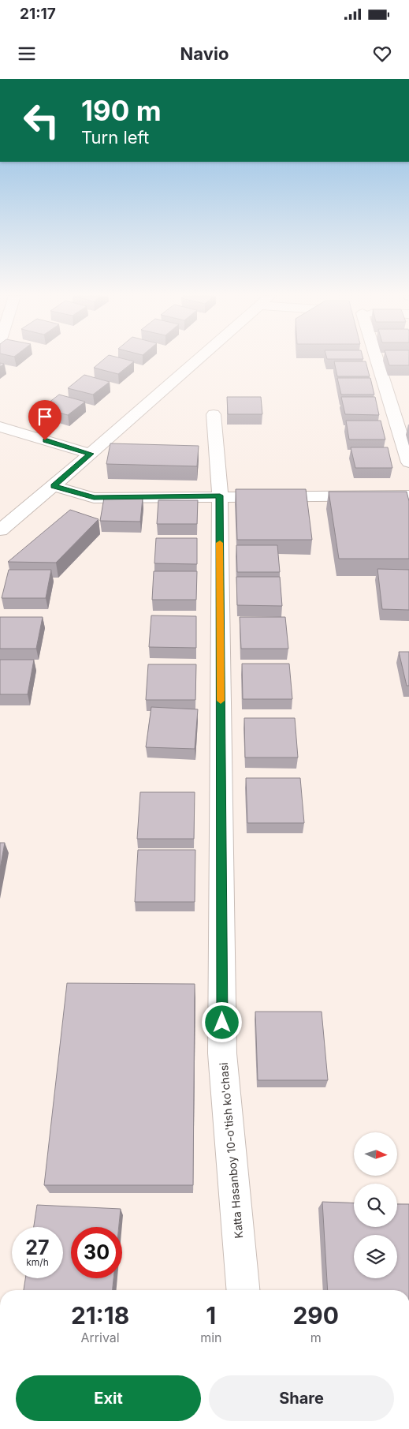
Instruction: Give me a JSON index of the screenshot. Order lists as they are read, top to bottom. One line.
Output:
{"streets":{"street":["Katta Hasanboy 10-o'tish ko'chasi"]},"north":"right","page":{"status":"21:17","header":"Navio","turn":["190 m","Turn left"],"speed":"27 km/h","limit":"30","eta":["21:18","Arrival","1","min","290","m"],"buttons":["Exit","Share"]}}
